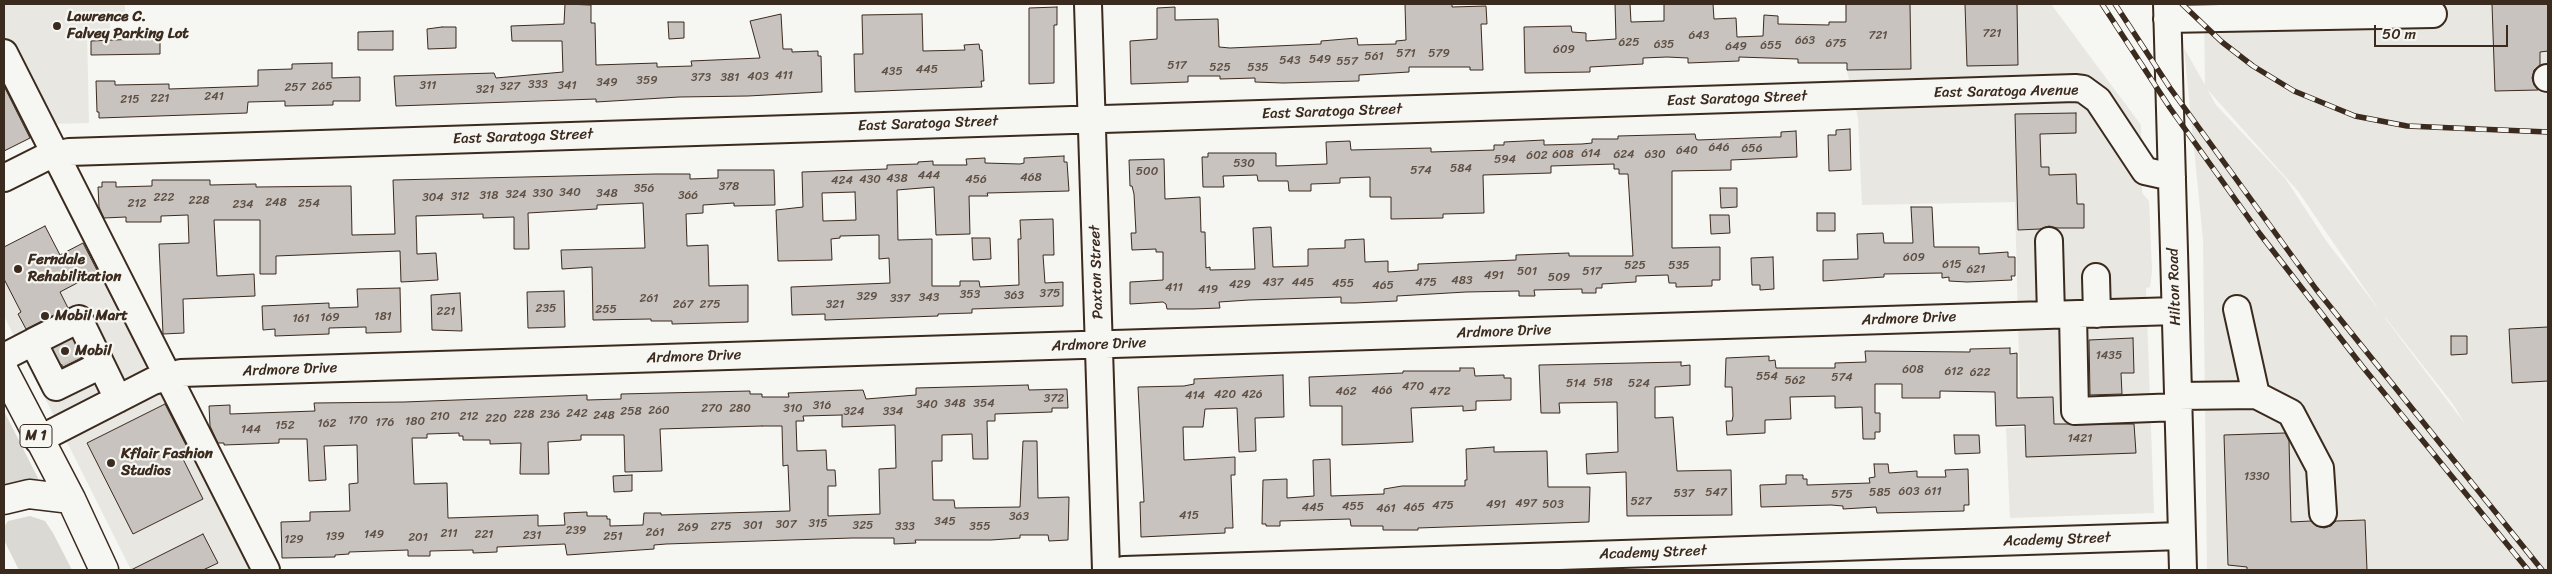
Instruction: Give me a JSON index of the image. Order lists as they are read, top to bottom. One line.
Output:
{"streets":{"main road":["M 1"],"street":["East Saratoga Avenue","East Saratoga Street","Paxton Street","Hilton Road","Ardmore Drive","Academy Street"]},"crossings":[["East Saratoga Avenue","East Saratoga Street"],["East Saratoga Avenue","Hilton Road"],["East Saratoga Street","Paxton Street"],["Paxton Street","Ardmore Drive"],["Hilton Road","Ardmore Drive"],["Hilton Road","Academy Street"],["Ardmore Drive","M 1"]],"places":["Lawrence C. Falvey Parking Lot","Ferndale Rehabilitation","Mobil Mart","Mobil","Kflair Fashion Studios"],"house_numbers":["721","643","721","663","625","675","635","655","649","609","571","579","561","549","543","557","517","525","535","445","435","411","403","373","381","359","349","333","311","341","265","327","257","321","241","221","215","646","656","640","614","608","624","630","602","594","530","584","574","500","444","468","438","430","456","424","378","356","340","330","348","324","318","366","312","222","304","228","248","212","254","234","609","615","525","535","621","501","517","491","509","483","437","445","475","455","429","465","411","419","375","353","363","329","343","261","337","267","275","321","235","255","221","181","169","161","1435","608","612","622","554","574","562","518","514","524","470","466","462","472","420","426","414","372","348","354","340","316","270","280","310","260","258","324","334","242","228","236","248","210","212","220","170","180","176","162","152","144","1421","1330","603","611","547","585","537","575","527","497","491","503","475","455","445","465","461","415","363","345","315","307","301","325","275","333","355","269","239","261","211","149","221","231","139","251","201","129"],"scale_bar":"50 m"}
